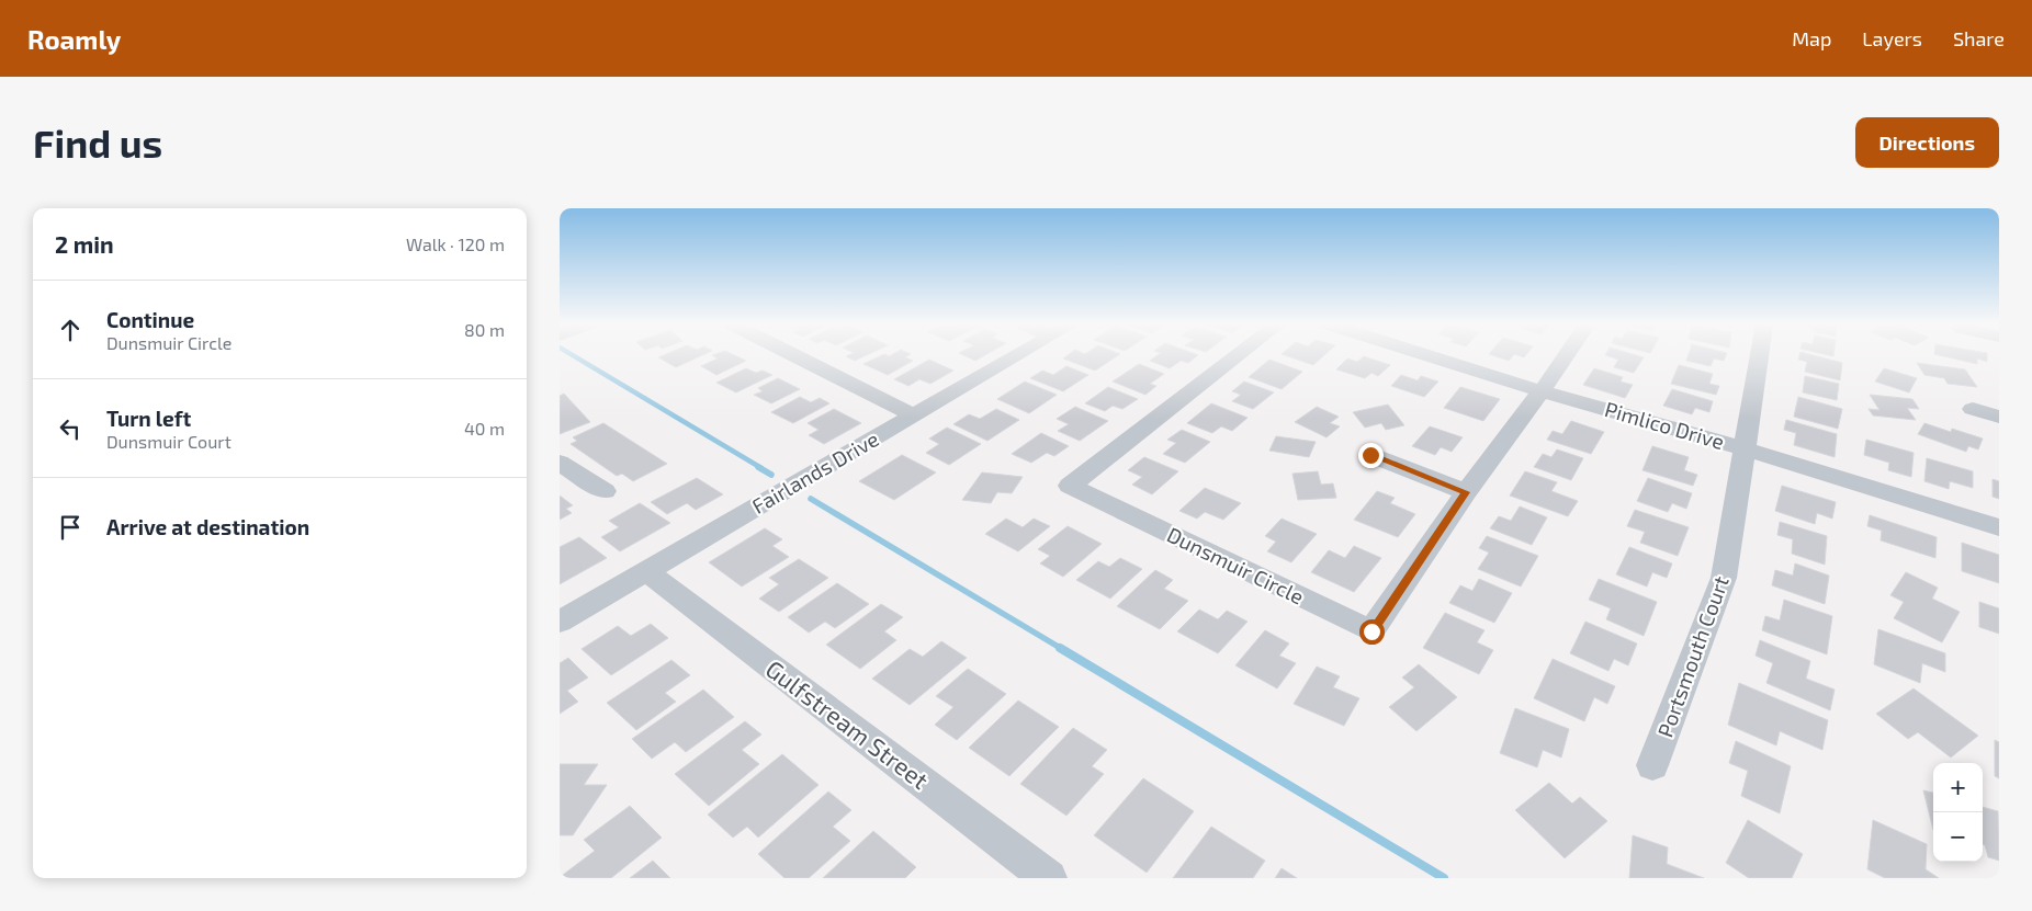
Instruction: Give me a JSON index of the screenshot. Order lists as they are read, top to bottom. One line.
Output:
{"streets":{"street":["Pimlico Drive","Fairlands Drive","Dunsmuir Circle","Portsmouth Court","Gulfstream Street"]},"crossings":[["Pimlico Drive","Dunsmuir Circle"],["Pimlico Drive","Portsmouth Court"],["Fairlands Drive","Gulfstream Street"]],"page":{"header":"Roamly","nav":["Map","Layers","Share"],"buttons":"Directions","title":"Find us","heading":["2 min","Walk · 120 m"],"list":[["Continue","Dunsmuir Circle","80 m"],["Turn left","Dunsmuir Court","40 m"],"Arrive at destination"],"map_buttons":["+","−"]}}
